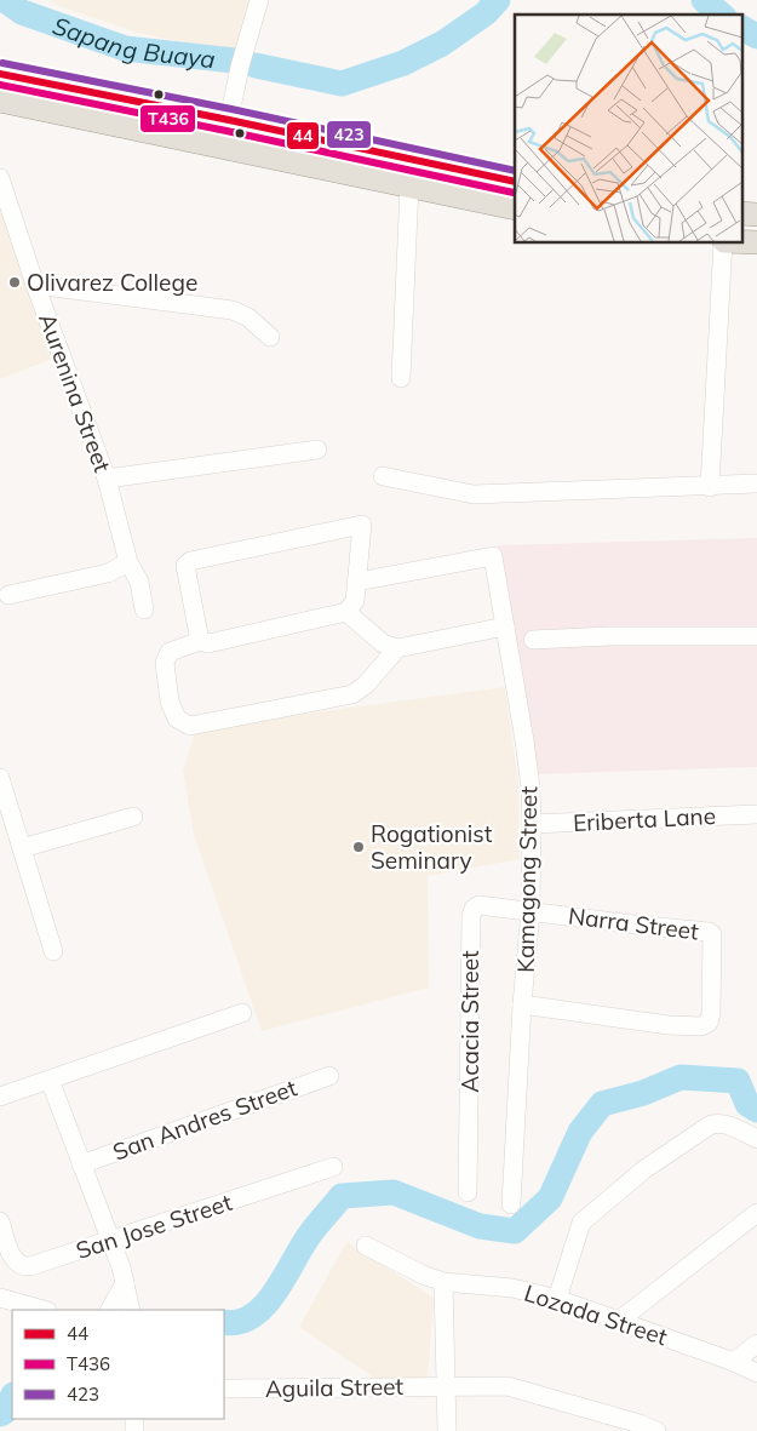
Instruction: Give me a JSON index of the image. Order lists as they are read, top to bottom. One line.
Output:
{"streets":{"street":["Aurenina Street","Eriberta Lane","Kamagong Street","Narra Street","Acacia Street","San Andres Street","San Jose Street","Lozada Street","Aguila Street"]},"crossings":[["Eriberta Lane","Kamagong Street"],["Kamagong Street","Narra Street"],["Kamagong Street","Acacia Street"],["Narra Street","Acacia Street"]],"water":["Sapang Buaya"],"places":["Olivarez College","Rogationist Seminary"],"lines":["transit line 423","transit line 44","transit line T436"],"legend":["44","T436","423"]}
